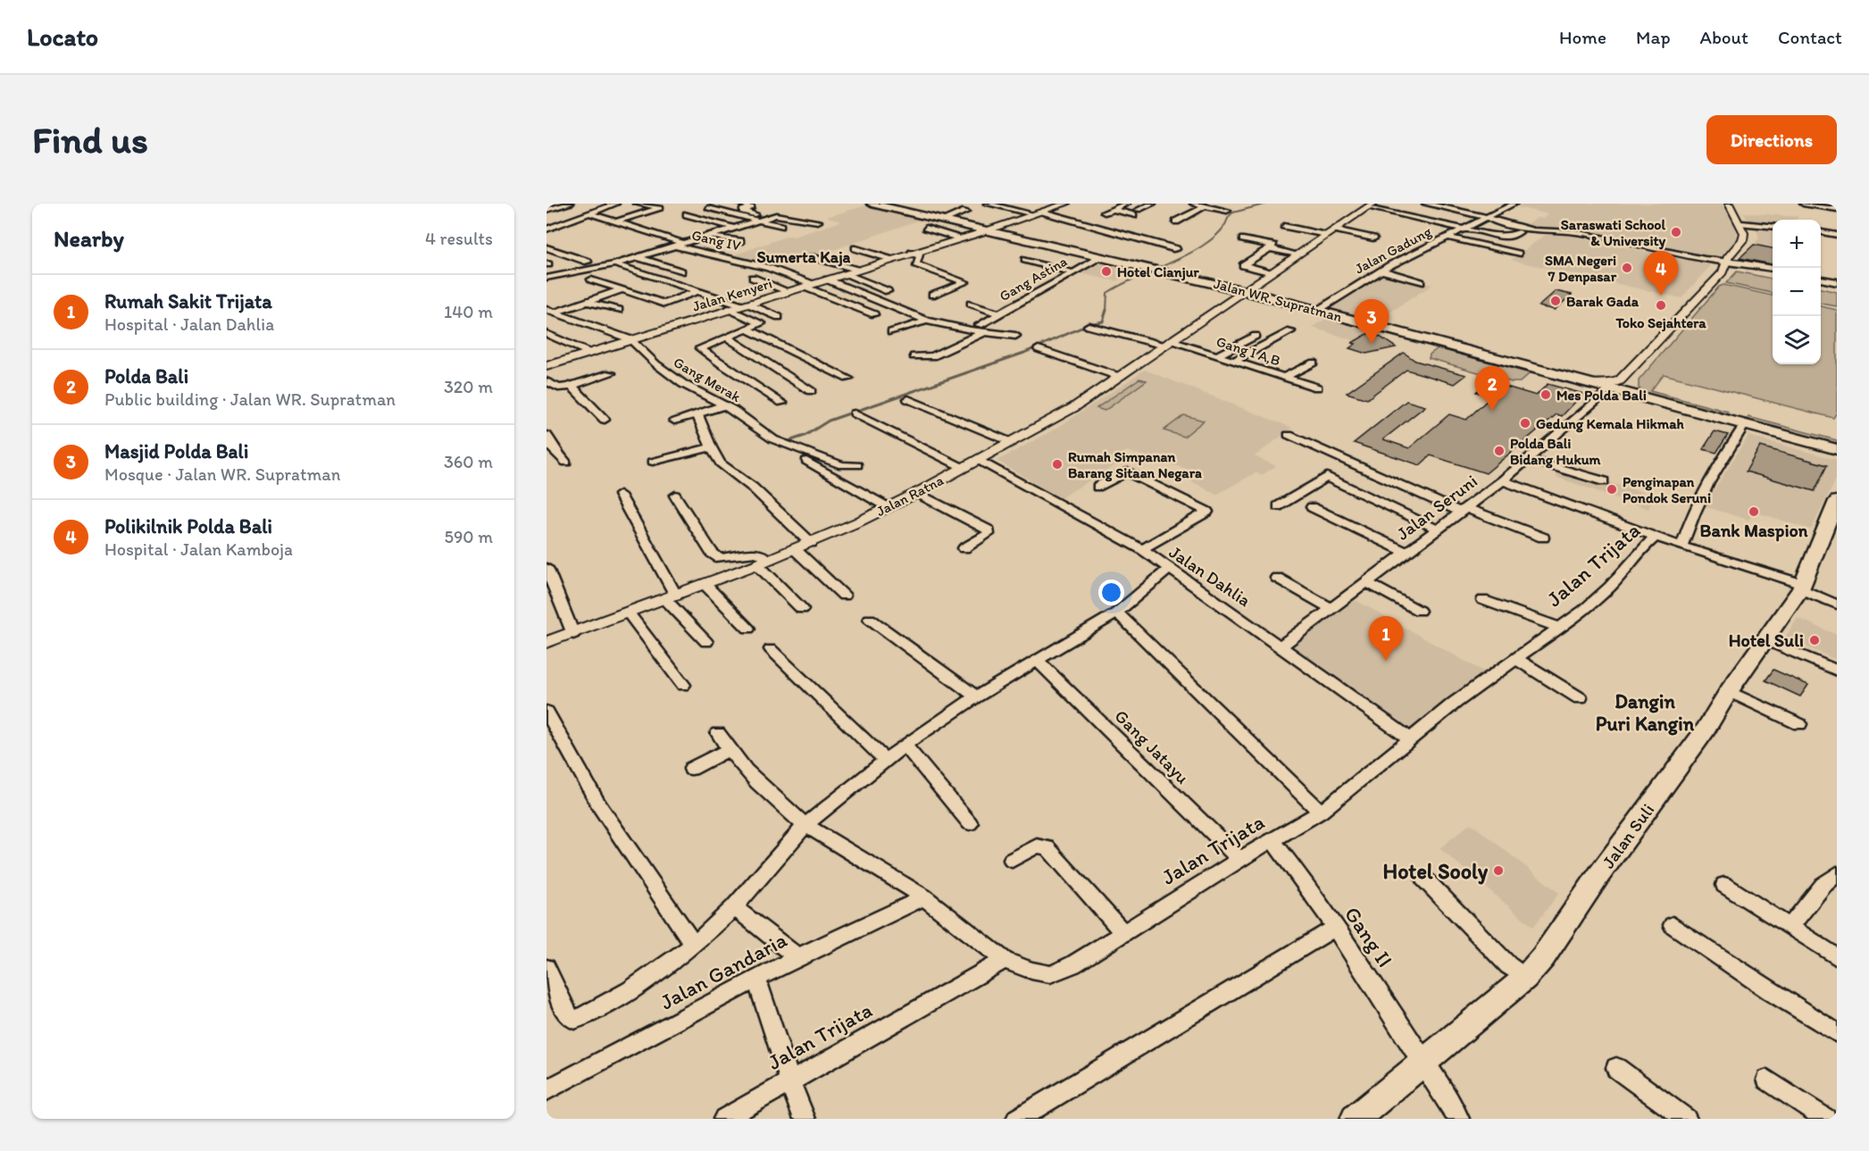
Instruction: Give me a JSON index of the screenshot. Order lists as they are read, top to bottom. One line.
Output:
{"streets":{"main road":["Jalan WR. Supratman","Jalan Suli"],"street":["Gang IV","Jalan Gadung","Gang Astina","Jalan Kenyeri","Gang I A,B","Gang Merak","Jalan Ratna","Jalan Seruni","Jalan Trijata","Jalan Dahlia","Gang Jatayu","Gang II","Jalan Gandaria"]},"crossings":[["Gang IV","Jalan Kenyeri"],["Jalan Gadung","Jalan WR. Supratman"],["Gang Astina","Jalan WR. Supratman"],["Jalan Kenyeri","Jalan WR. Supratman"],["Jalan Kenyeri","Gang Merak"],["Jalan WR. Supratman","Jalan Ratna"],["Jalan WR. Supratman","Jalan Seruni"],["Gang I A,B","Jalan Ratna"],["Jalan Ratna","Jalan Dahlia"],["Jalan Seruni","Jalan Dahlia"],["Jalan Trijata","Jalan Dahlia"],["Jalan Trijata","Gang Jatayu"],["Jalan Trijata","Jalan Suli"],["Jalan Trijata","Gang II"],["Jalan Suli","Gang II"]],"districts":["Sumerta Kaja","Dangin Puri Kangin"],"places":["Saraswati School & University","SMA Negeri 7 Denpasar","Hotel Cianjur","Barak Gada","Toko Sejahtera","Mes Polda Bali","Gedung Kemala Hikmah","Polda Bali Bidang Hukum","Rumah Simpanan Barang Sitaan Negara","Penginapan Pondok Seruni","Bank Maspion","Hotel Suli","Hotel Sooly"],"page":{"header":"Locato","nav":["Home","Map","About","Contact"],"buttons":"Directions","title":"Find us","heading":["Nearby","4 results"],"map_buttons":["+","−"],"pins":["4","3","2","1"],"list":[{"mark":"1","name":"Rumah Sakit Trijata","note":"Hospital · Jalan Dahlia","value":"140 m"},{"mark":"2","name":"Polda Bali","note":"Public building · Jalan WR. Supratman","value":"320 m"},{"mark":"3","name":"Masjid Polda Bali","note":"Mosque · Jalan WR. Supratman","value":"360 m"},{"mark":"4","name":"Polikilnik Polda Bali","note":"Hospital · Jalan Kamboja","value":"590 m"}]}}
